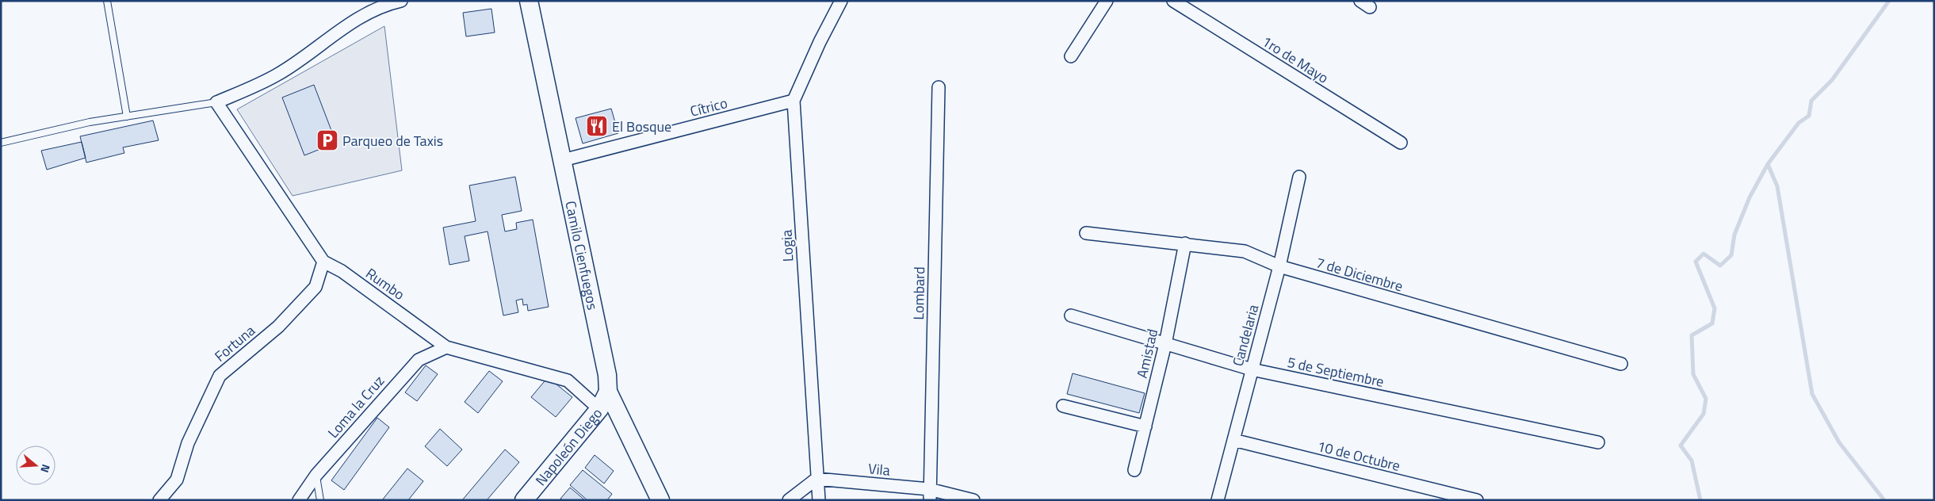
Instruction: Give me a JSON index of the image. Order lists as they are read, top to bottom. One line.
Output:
{"streets":{"main road":["Camilo Cienfuegos","Napoleón Diego"],"street":["1ro de Mayo","Cítrico","Logia","7 de Diciembre","Rumbo","Lombard","Candelaria","Fortuna","Amistad","5 de Septiembre","Loma la Cruz","10 de Octubre","Vila"]},"crossings":[["Cítrico","Logia"],["Cítrico","Camilo Cienfuegos"],["Logia","Vila"],["Camilo Cienfuegos","Napoleón Diego"],["7 de Diciembre","Candelaria"],["7 de Diciembre","Amistad"],["Rumbo","Fortuna"],["Rumbo","Loma la Cruz"],["Rumbo","Napoleón Diego"],["Lombard","Vila"],["Candelaria","5 de Septiembre"],["Candelaria","10 de Octubre"],["Amistad","5 de Septiembre"]],"places":{"restaurant":["El Bosque"],"parking":["Parqueo de Taxis"]},"north":"right"}
